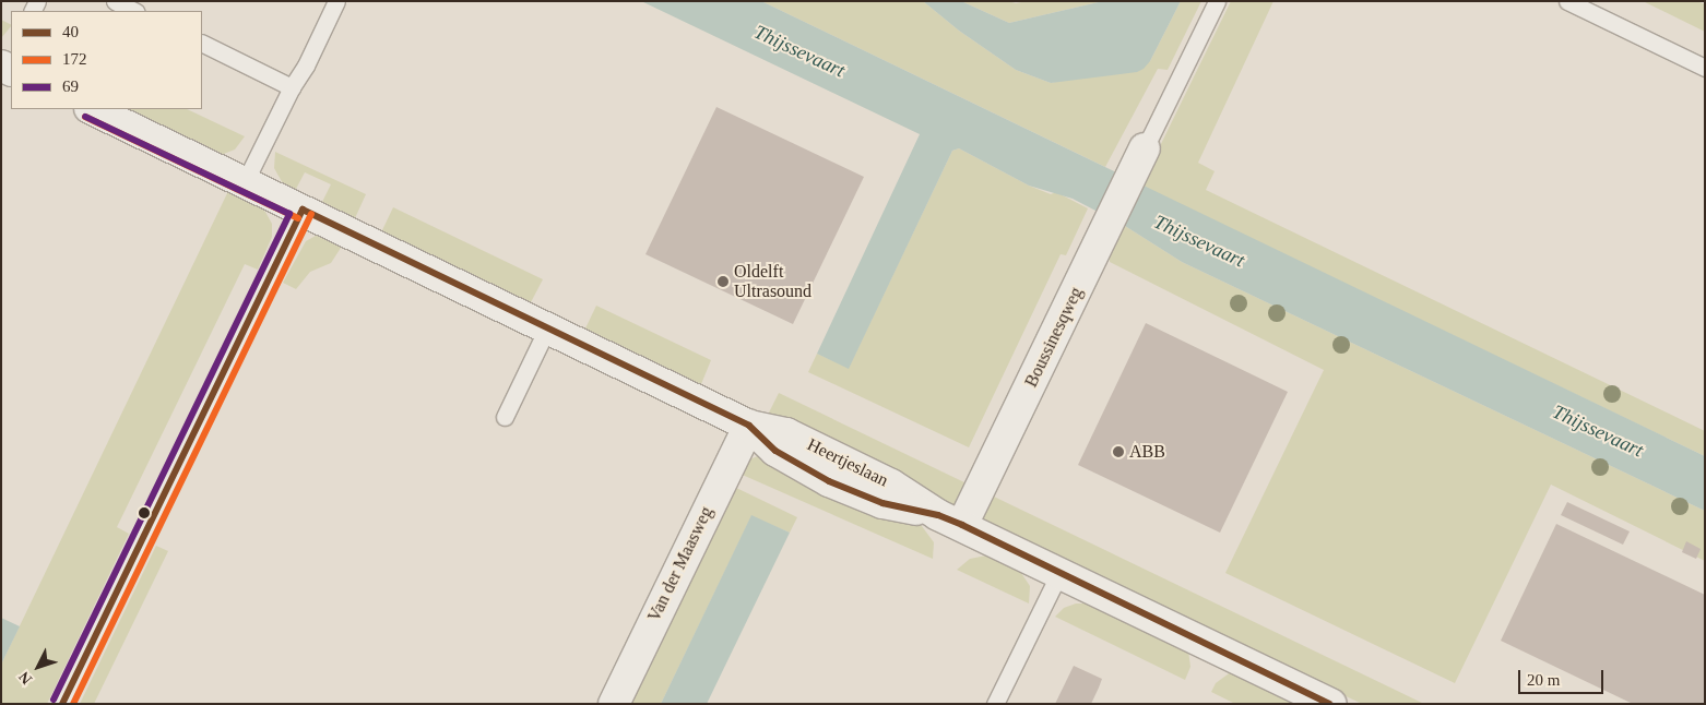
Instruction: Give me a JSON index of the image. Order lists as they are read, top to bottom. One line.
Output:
{"streets":{"street":["Boussinesqweg","Heertjeslaan","Van der Maasweg"]},"crossings":[["Boussinesqweg","Heertjeslaan"],["Heertjeslaan","Van der Maasweg"]],"water":["Thijssevaart"],"places":["Oldelft Ultrasound","ABB"],"lines":["transit line 172","transit line 69","transit line 40"],"legend":["40","172","69"],"scale_bar":"20 m","north":"bottom left"}
